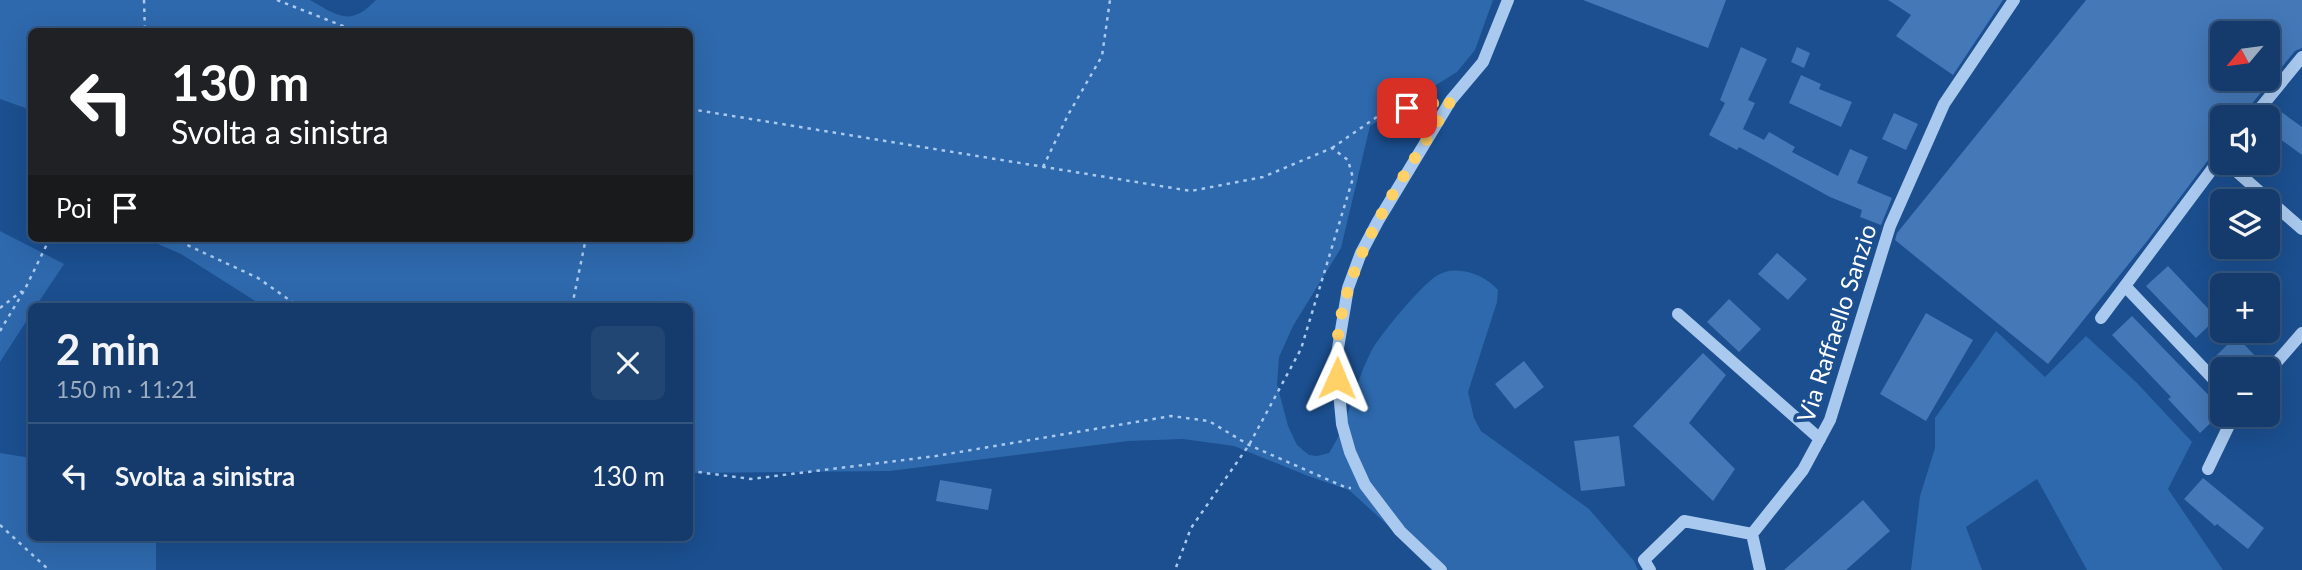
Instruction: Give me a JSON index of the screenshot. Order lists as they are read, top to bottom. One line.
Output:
{"streets":{"street":["Via Raffaello Sanzio"]},"north":"bottom left","page":{"map_buttons":["+","−"],"turn":["130 m","Svolta a sinistra"],"then":"Poi","heading":["2 min","150 m · 11:21"],"list":[{"name":"Svolta a sinistra","value":"130 m"}]}}
